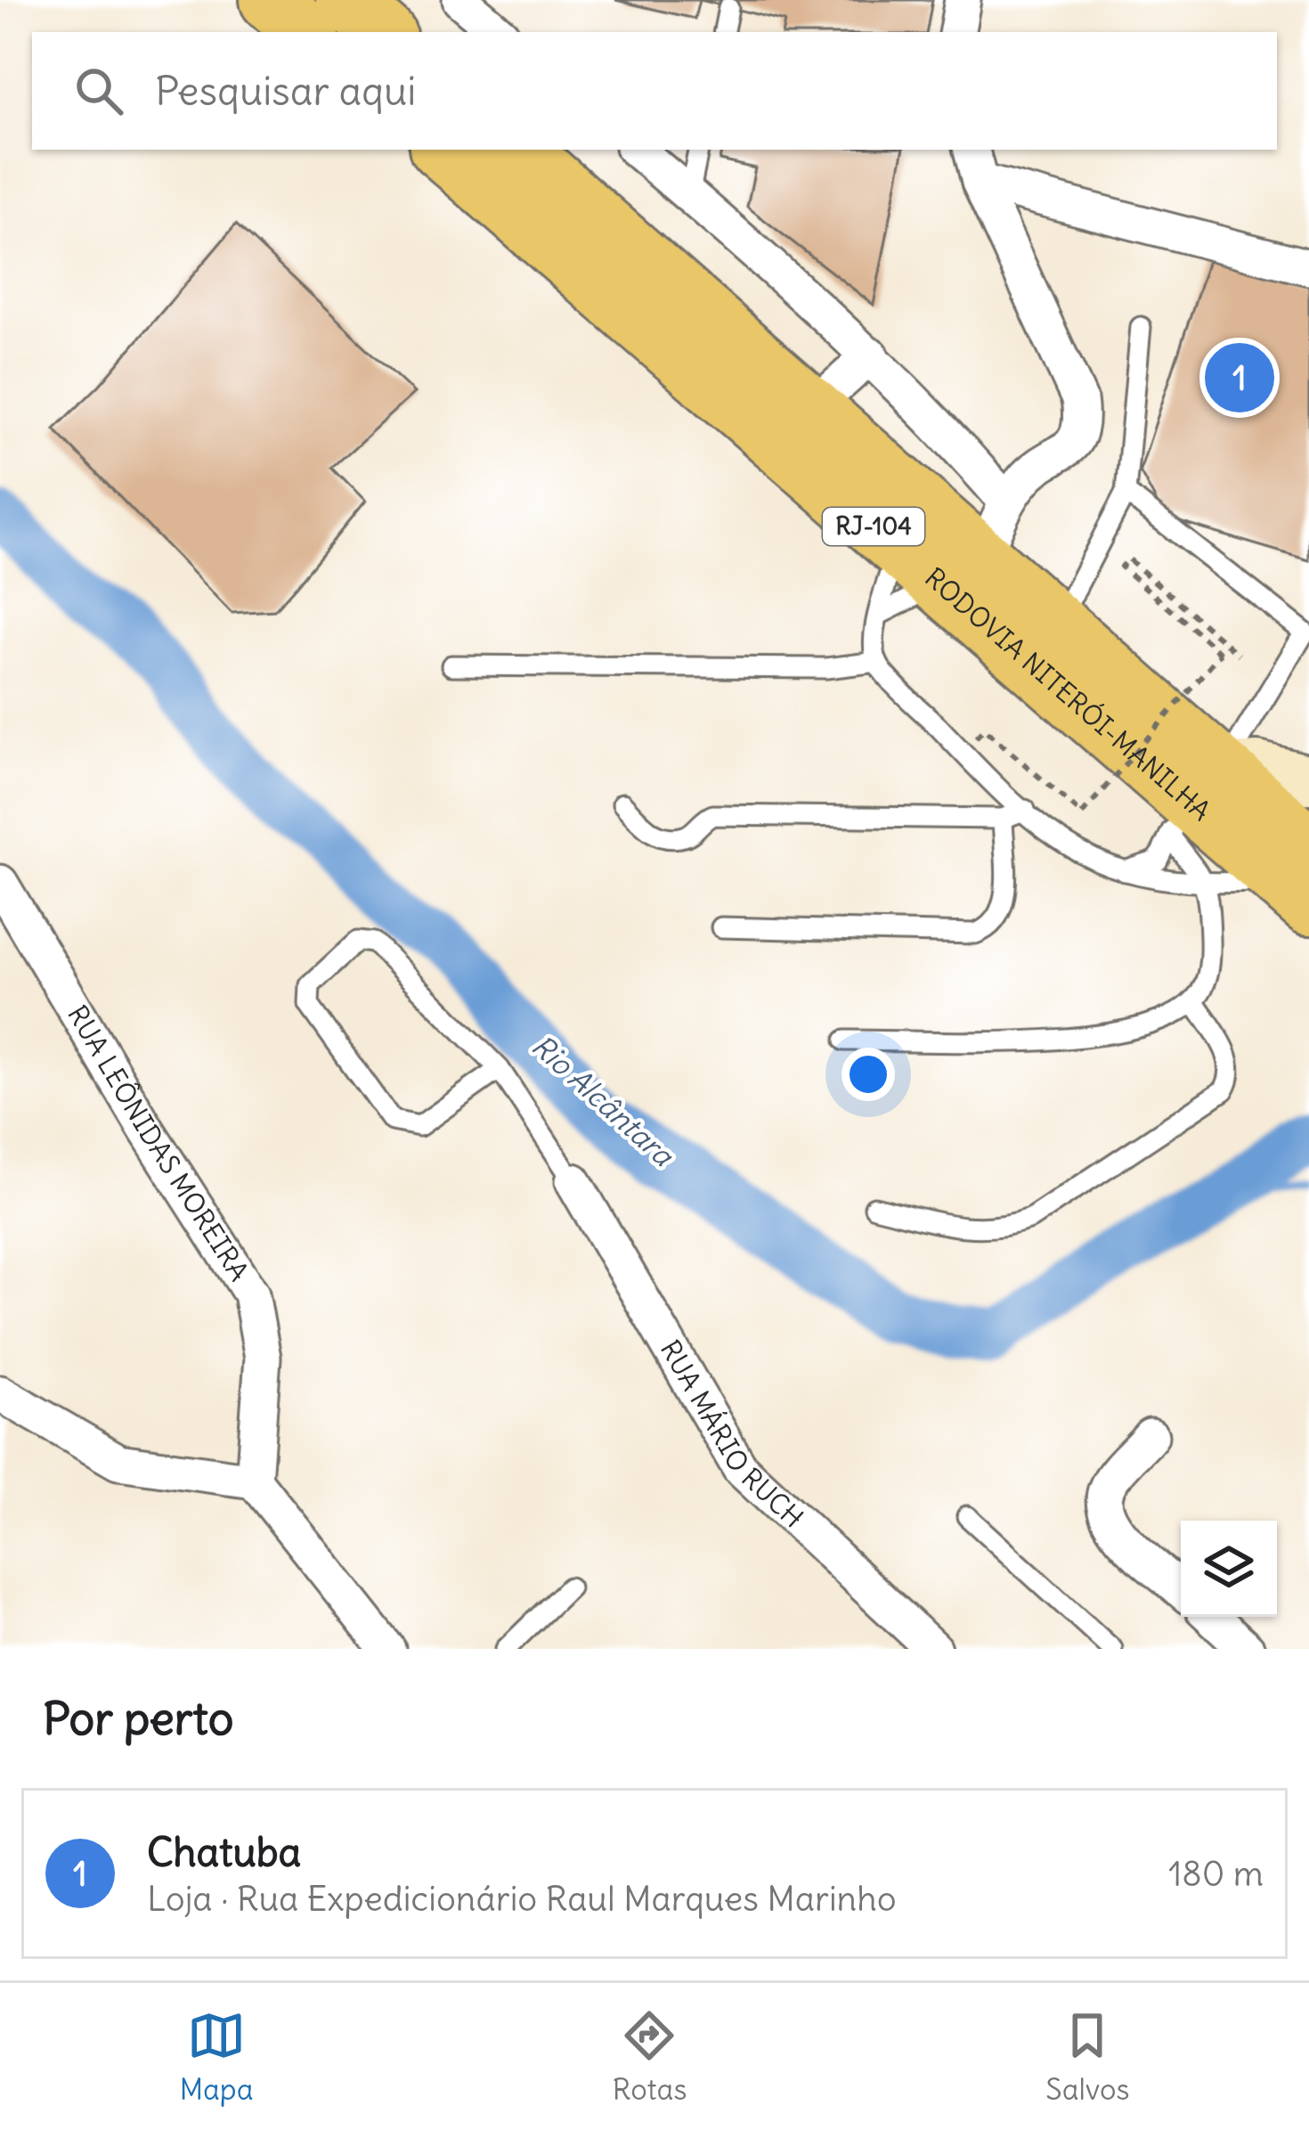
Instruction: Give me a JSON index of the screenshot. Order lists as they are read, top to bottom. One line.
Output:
{"streets":{"highway":["RJ-104","RODOVIA NITERÓI-MANILHA"],"street":["RUA LEÔNIDAS MOREIRA","RUA MÁRIO RUCH"]},"water":["Rio Alcântara"],"page":{"search":"Pesquisar aqui","pins":"1","heading":"Por perto","list":[{"mark":"1","name":"Chatuba","note":"Loja · Rua Expedicionário Raul Marques Marinho","value":"180 m"}],"nav":["Mapa","Rotas","Salvos"]}}
